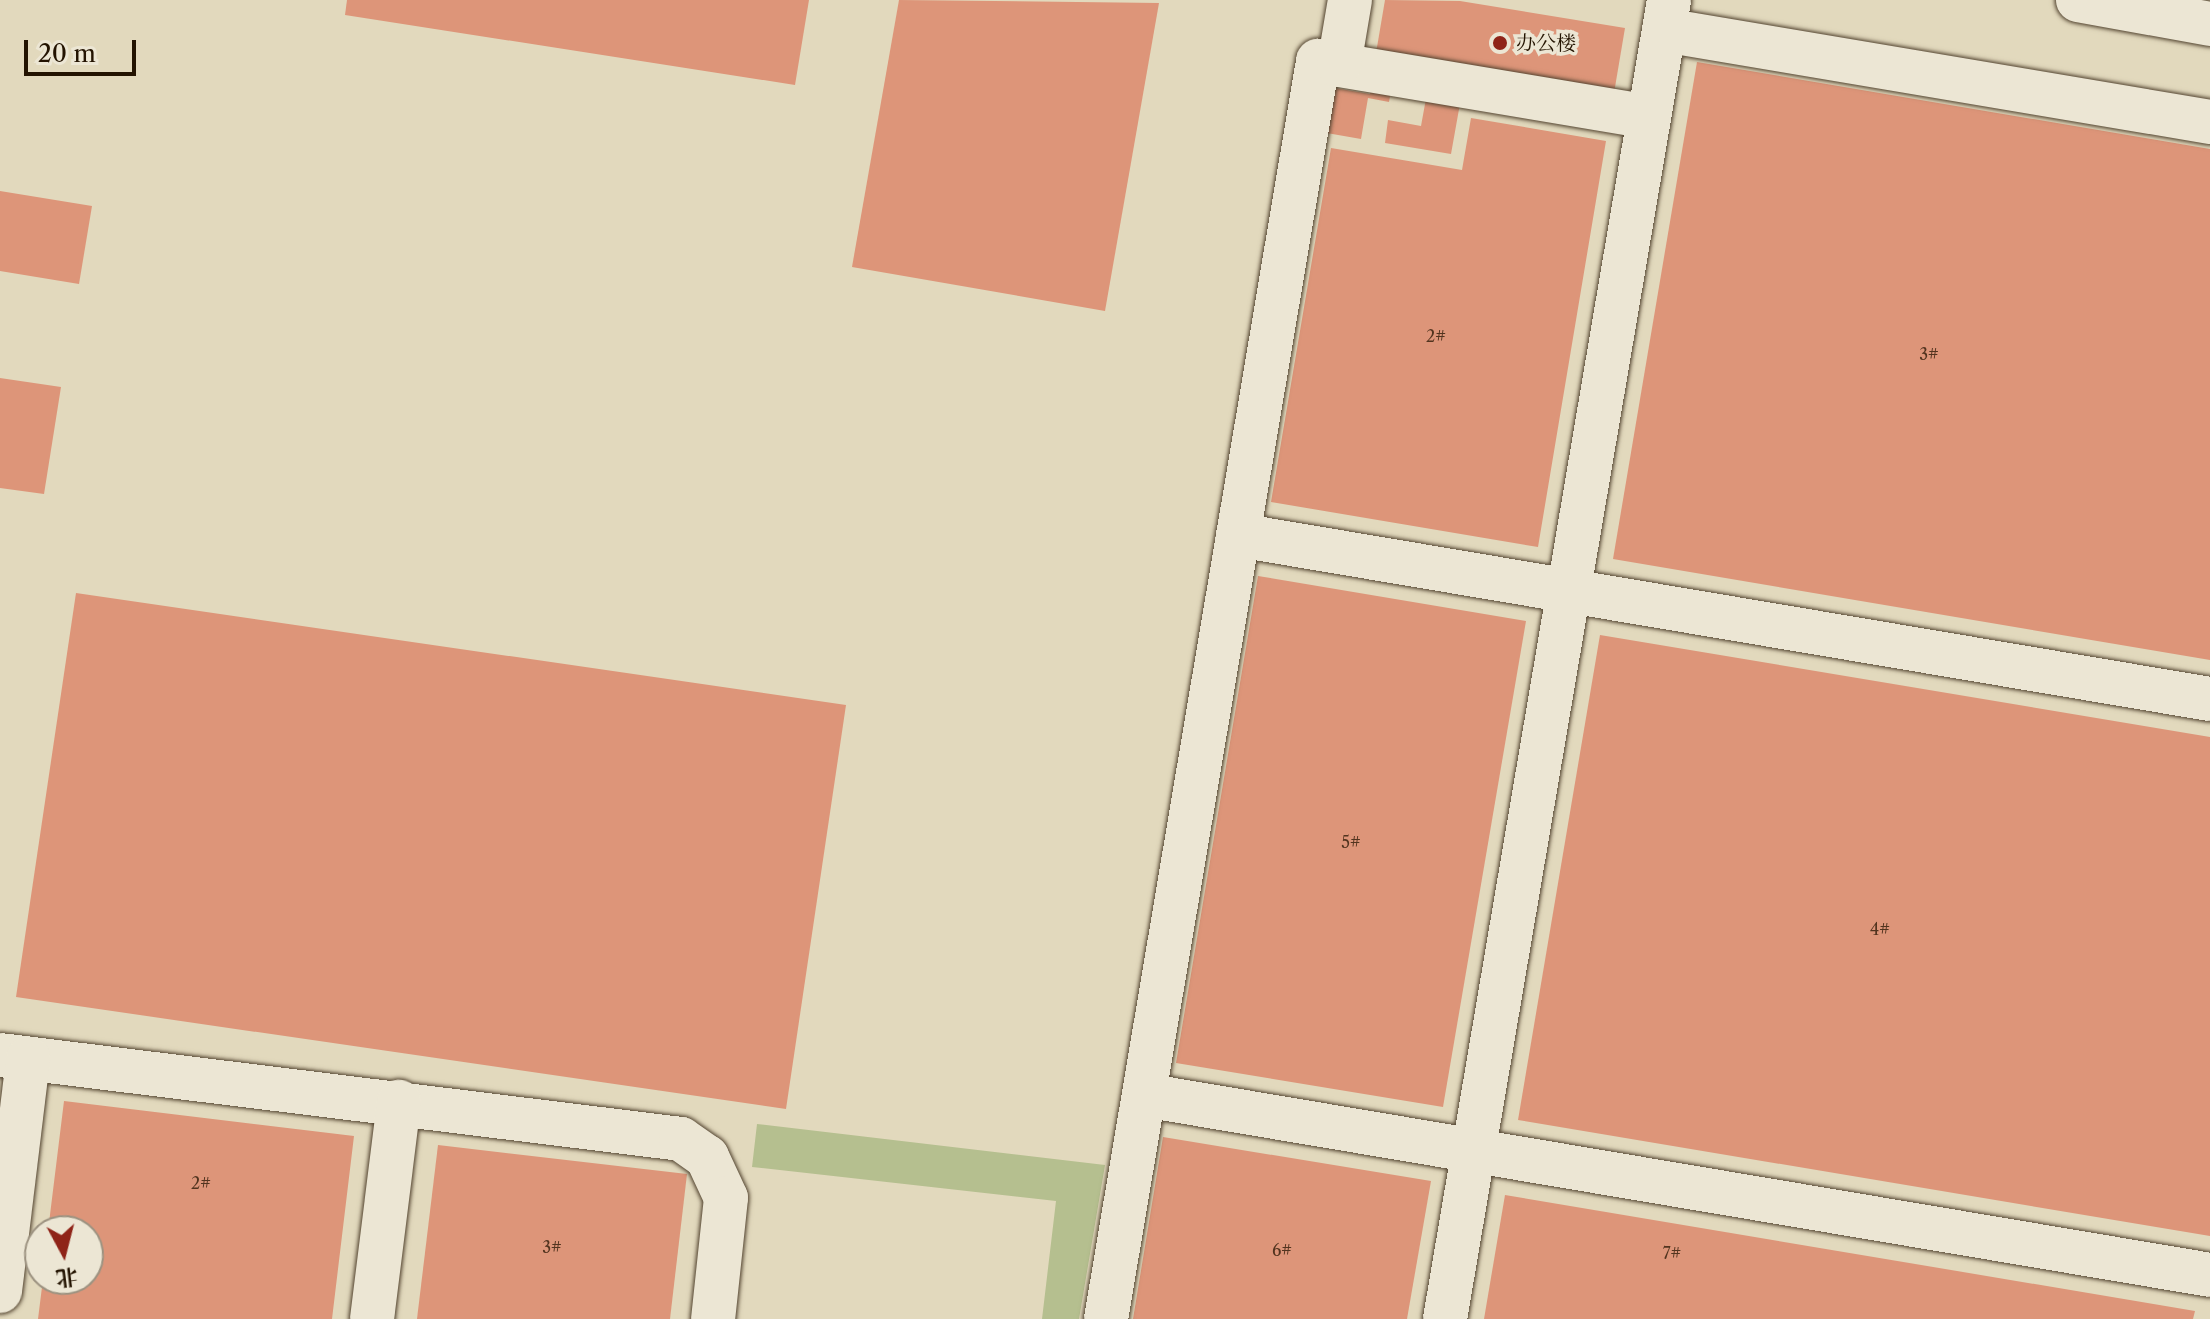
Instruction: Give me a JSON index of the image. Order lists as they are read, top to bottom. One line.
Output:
{"places":["办公楼"],"house_numbers":["2#","3#","5#","4#","2#","3#","6#","7#"],"scale_bar":"20 m","north":"bottom"}
